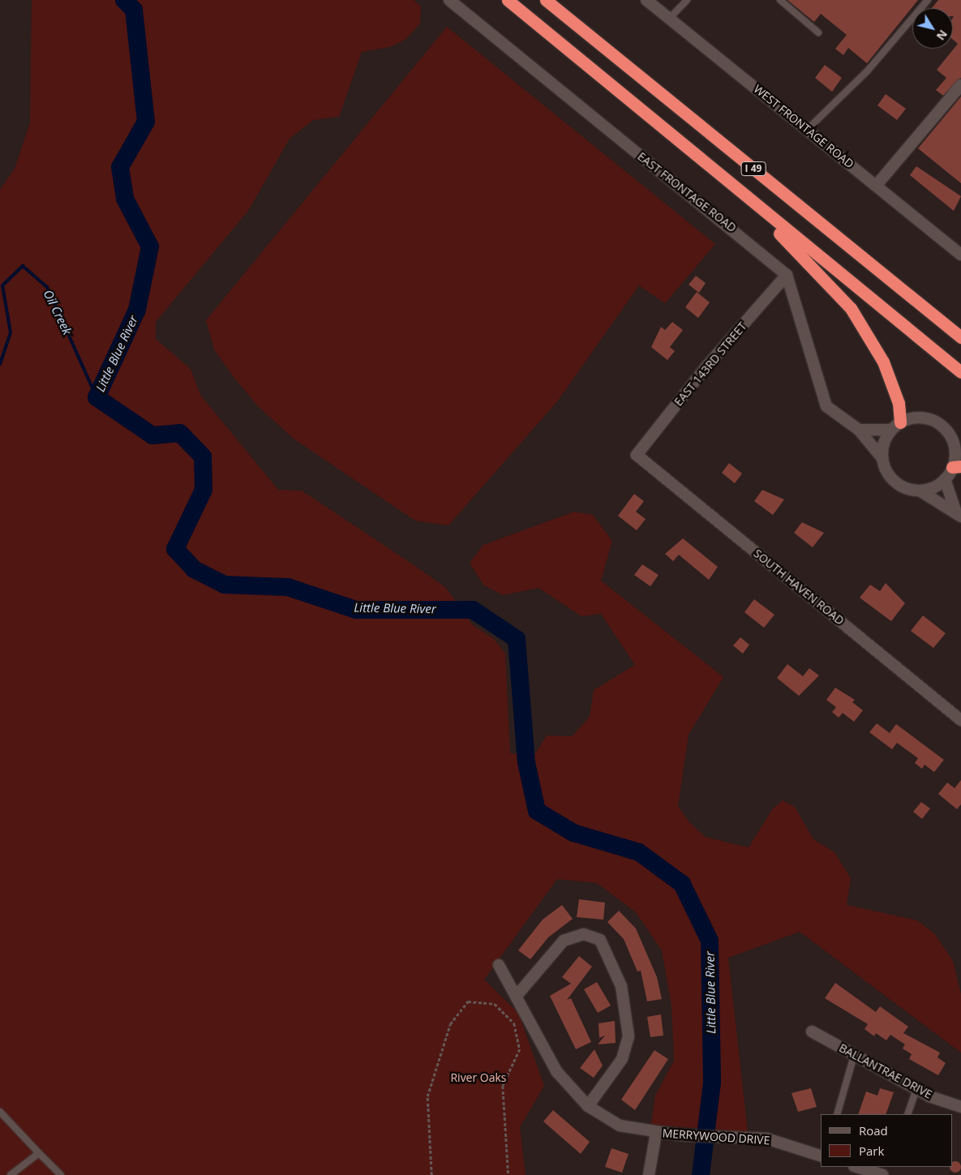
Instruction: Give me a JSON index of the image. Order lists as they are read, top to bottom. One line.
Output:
{"streets":{"highway":["I 49"],"street":["WEST FRONTAGE ROAD","EAST FRONTAGE ROAD","EAST 143RD STREET","SOUTH HAVEN ROAD","BALLANTRAE DRIVE","MERRYWOOD DRIVE"]},"crossings":[["EAST FRONTAGE ROAD","EAST 143RD STREET"],["EAST 143RD STREET","SOUTH HAVEN ROAD"]],"water":["Oil Creek","Little Blue River"],"parks":["River Oaks"],"legend":["Road","Park"],"north":"bottom right"}
